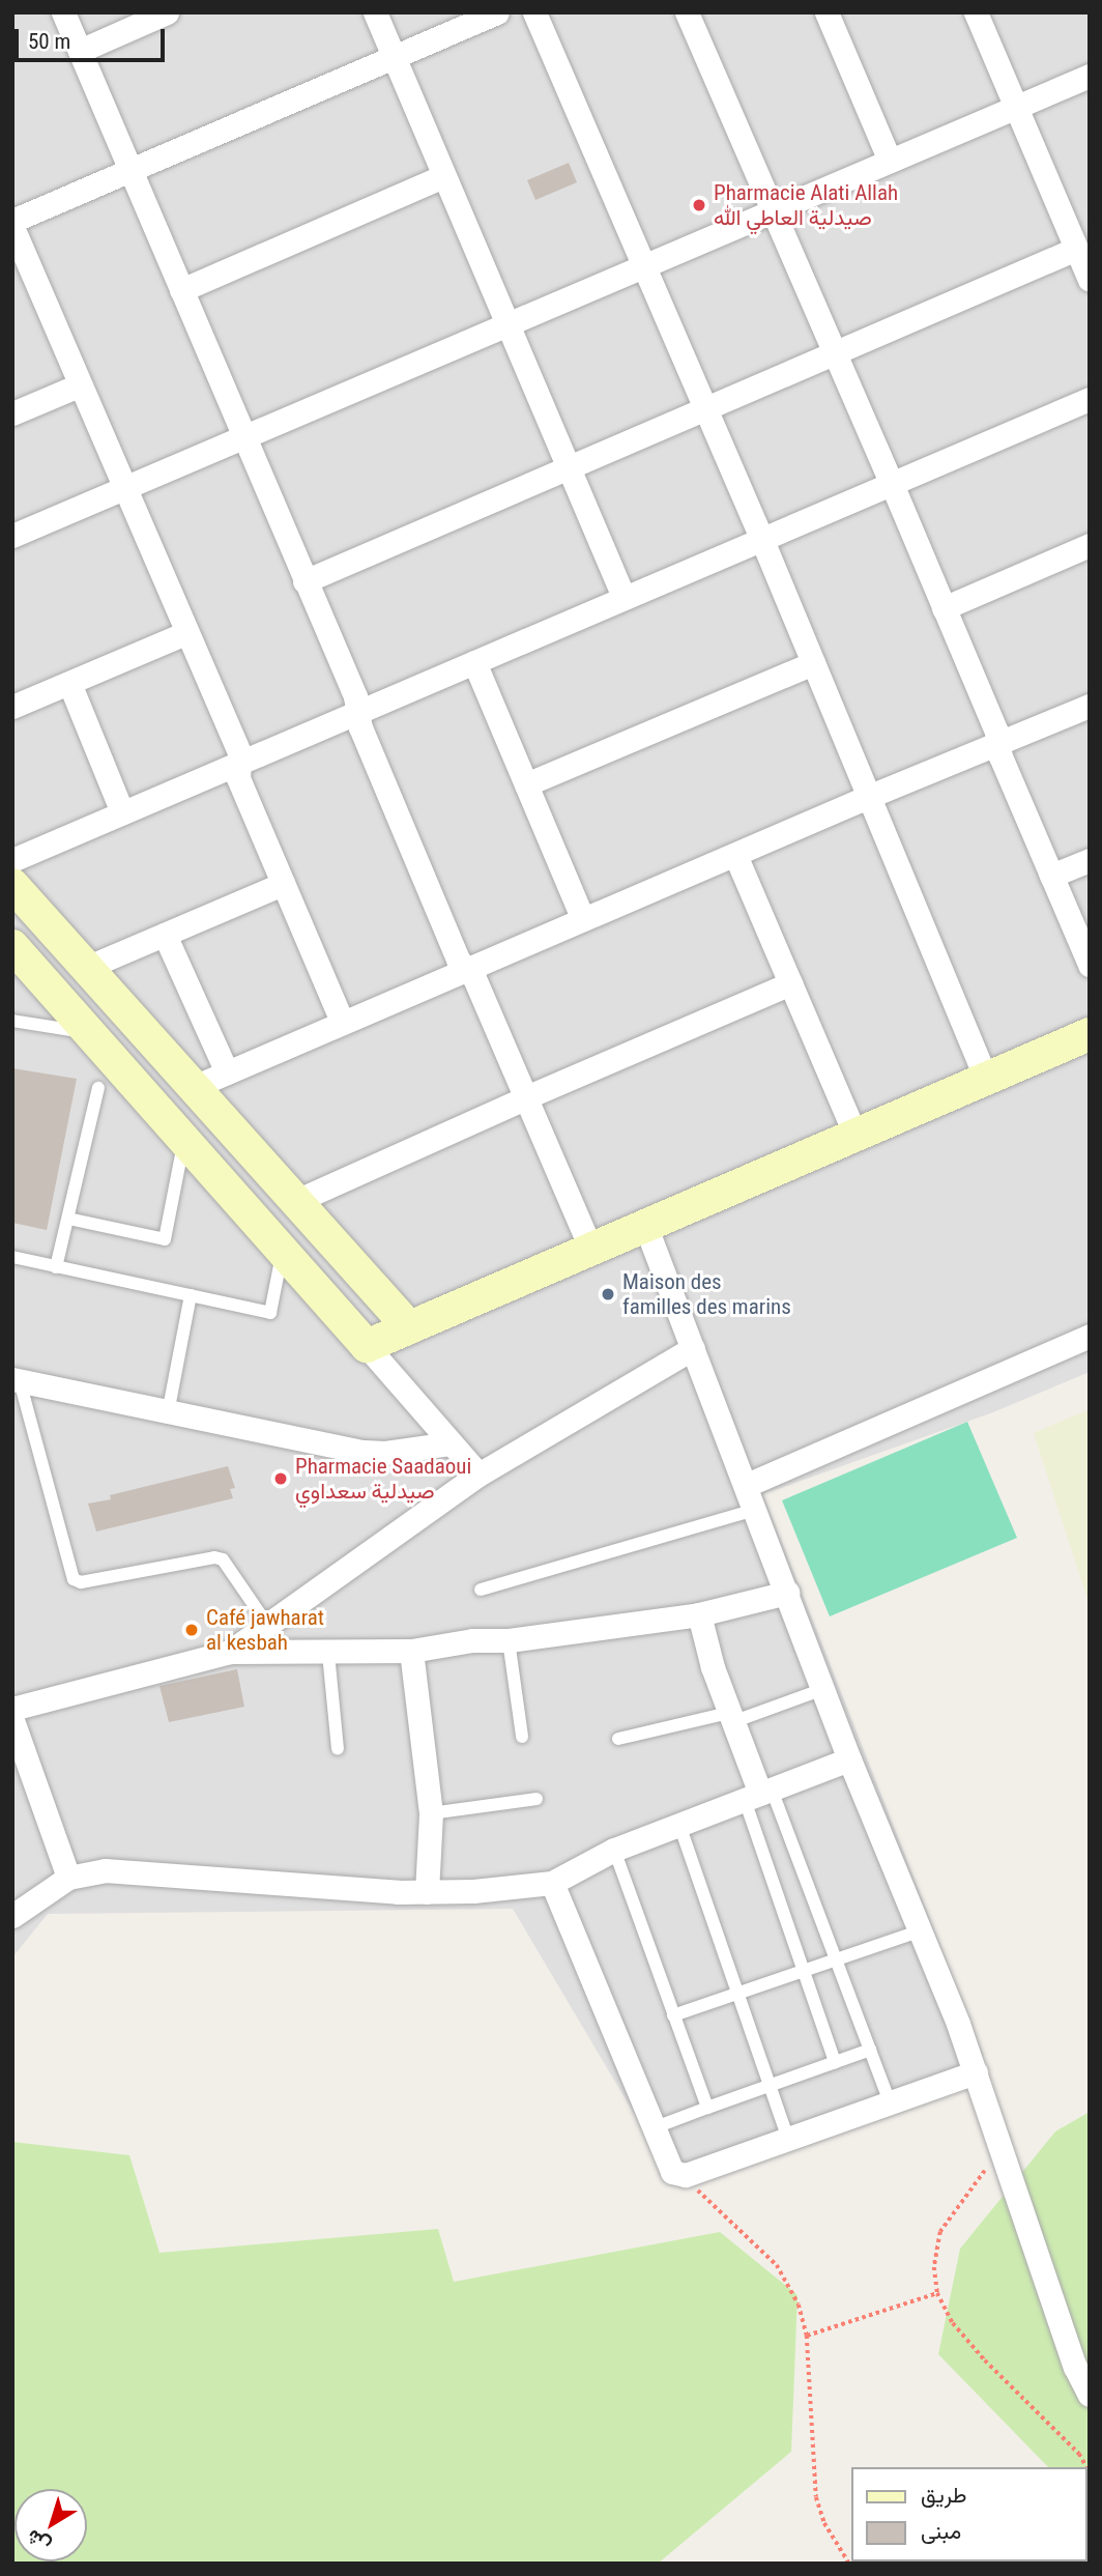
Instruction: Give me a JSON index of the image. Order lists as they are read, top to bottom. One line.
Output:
{"places":["Pharmacie Alati Allah صيدلية العاطي الله","Maison des familles des marins","Pharmacie Saadaoui صيدلية سعداوي","Café jawharat al kesbah"],"legend":["طريق","مبنى"],"scale_bar":"50 m","north":"bottom left"}
